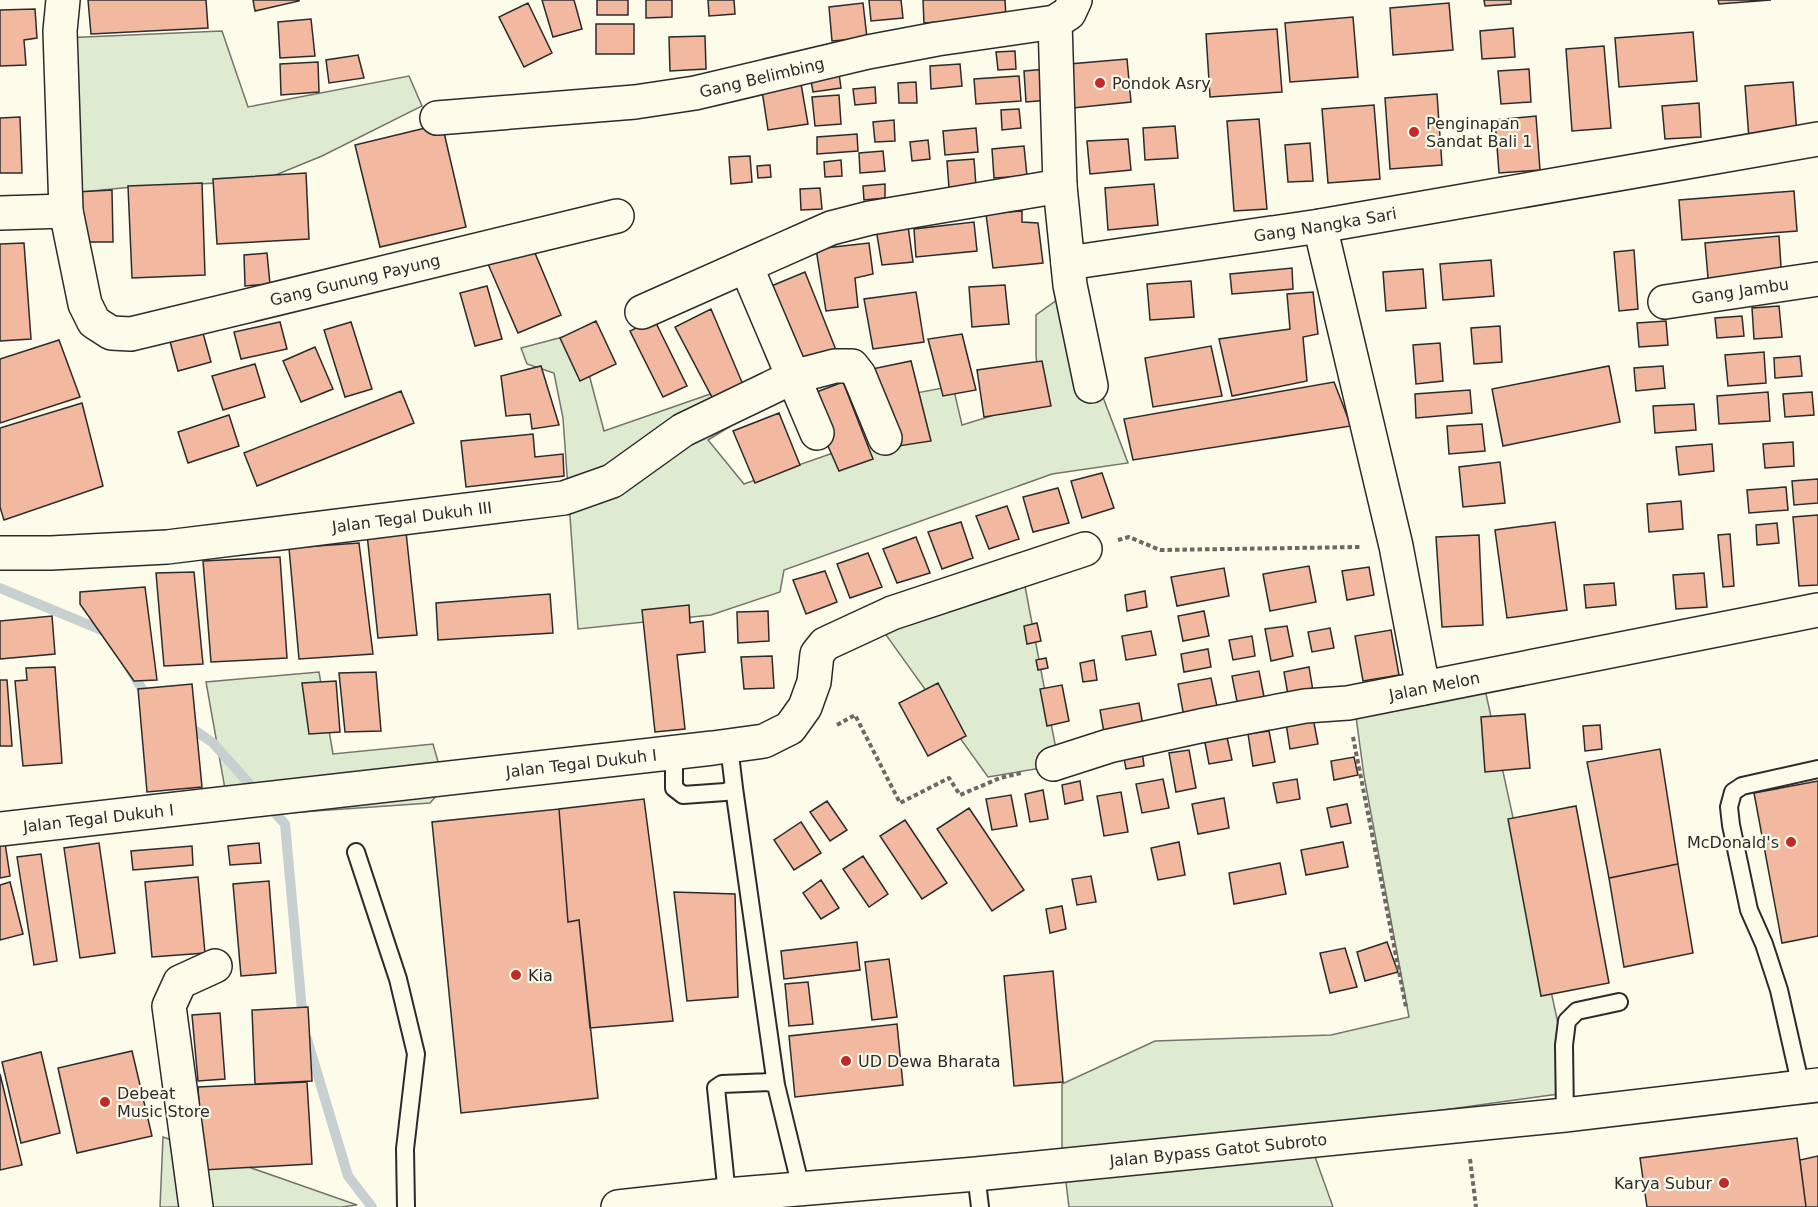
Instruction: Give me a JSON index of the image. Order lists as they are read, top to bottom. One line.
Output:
{"streets":{"street":["Gang Belimbing","Gang Nangka Sari","Gang Gunung Payung","Gang Jambu","Jalan Tegal Dukuh III","Jalan Melon","Jalan Tegal Dukuh I","Jalan Bypass Gatot Subroto"]},"places":["Pondok Asry","Penginapan Sandat Bali 1","McDonald's","Kia","UD Dewa Bharata","Debeat Music Store","Karya Subur"]}
